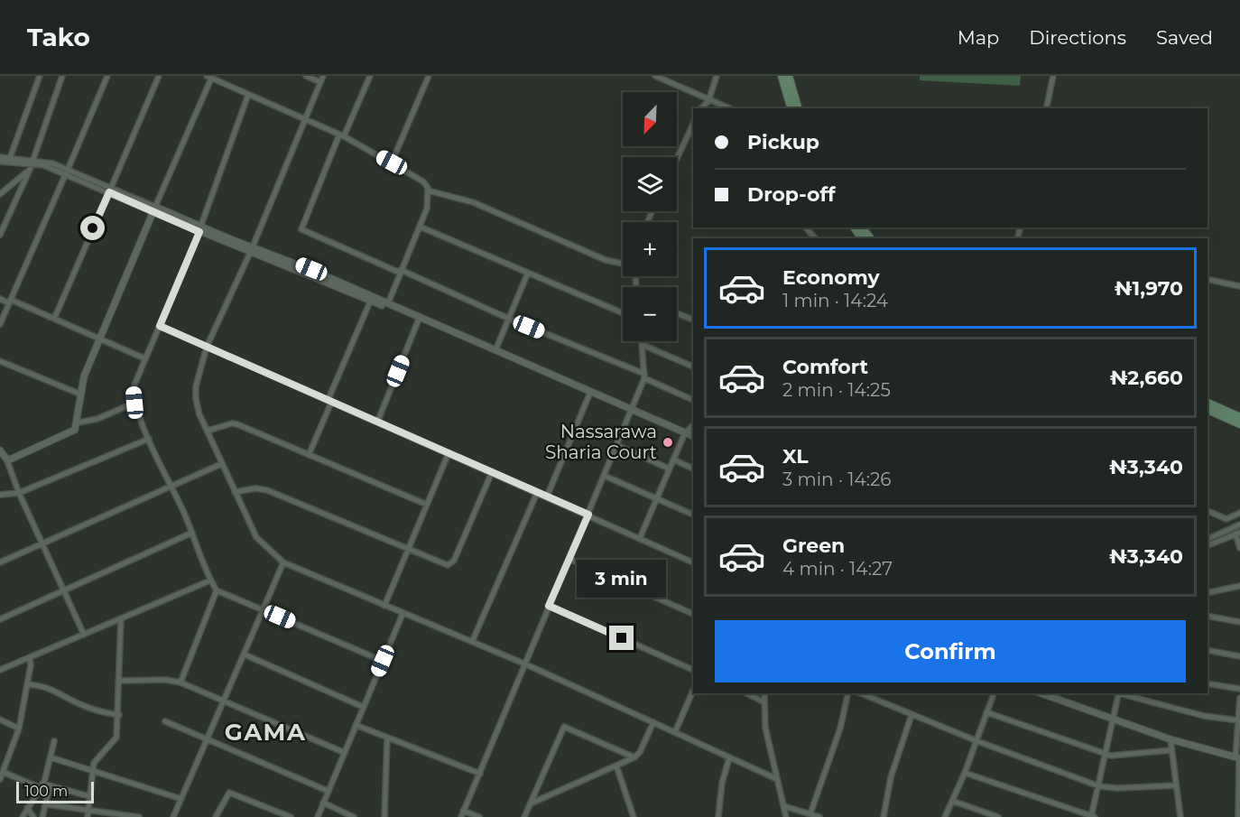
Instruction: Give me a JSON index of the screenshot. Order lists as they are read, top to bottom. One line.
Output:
{"districts":["GAMA"],"places":["Nassarawa Sharia Court"],"scale_bar":"100 m","north":"bottom left","page":{"header":"Tako","nav":["Map","Directions","Saved"],"map_buttons":["+","−"],"banner":["Pickup","Drop-off"],"list":[{"name":"Economy","note":"1 min · 14:24","value":"₦1,970"},{"name":"Comfort","note":"2 min · 14:25","value":"₦2,660"},{"name":"XL","note":"3 min · 14:26","value":"₦3,340"},{"name":"Green","note":"4 min · 14:27","value":"₦3,340"}],"bubble":"3 min","buttons":"Confirm","scale":"100 m"}}
